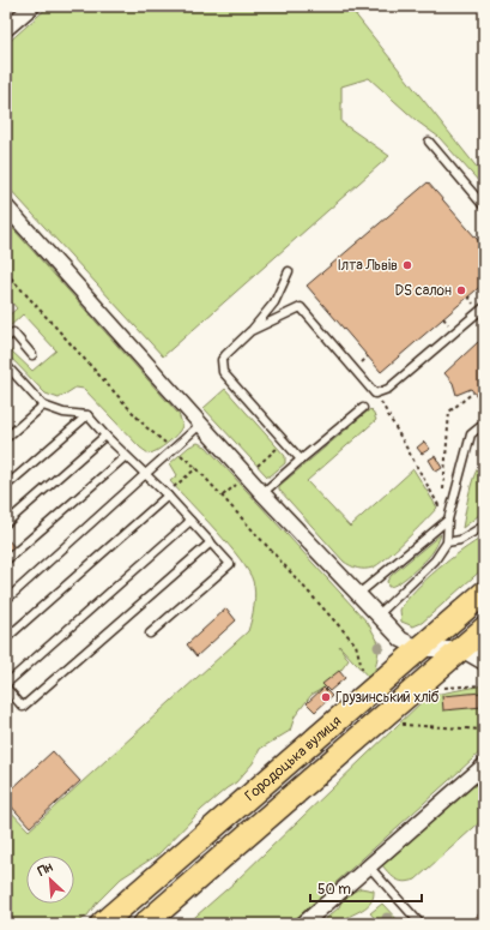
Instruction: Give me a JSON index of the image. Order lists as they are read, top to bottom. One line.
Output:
{"streets":{"main road":["Городоцька вулиця"]},"places":["Ілта Львів","DS салон","Грузинський хліб"],"scale_bar":"50 m","north":"top left"}
